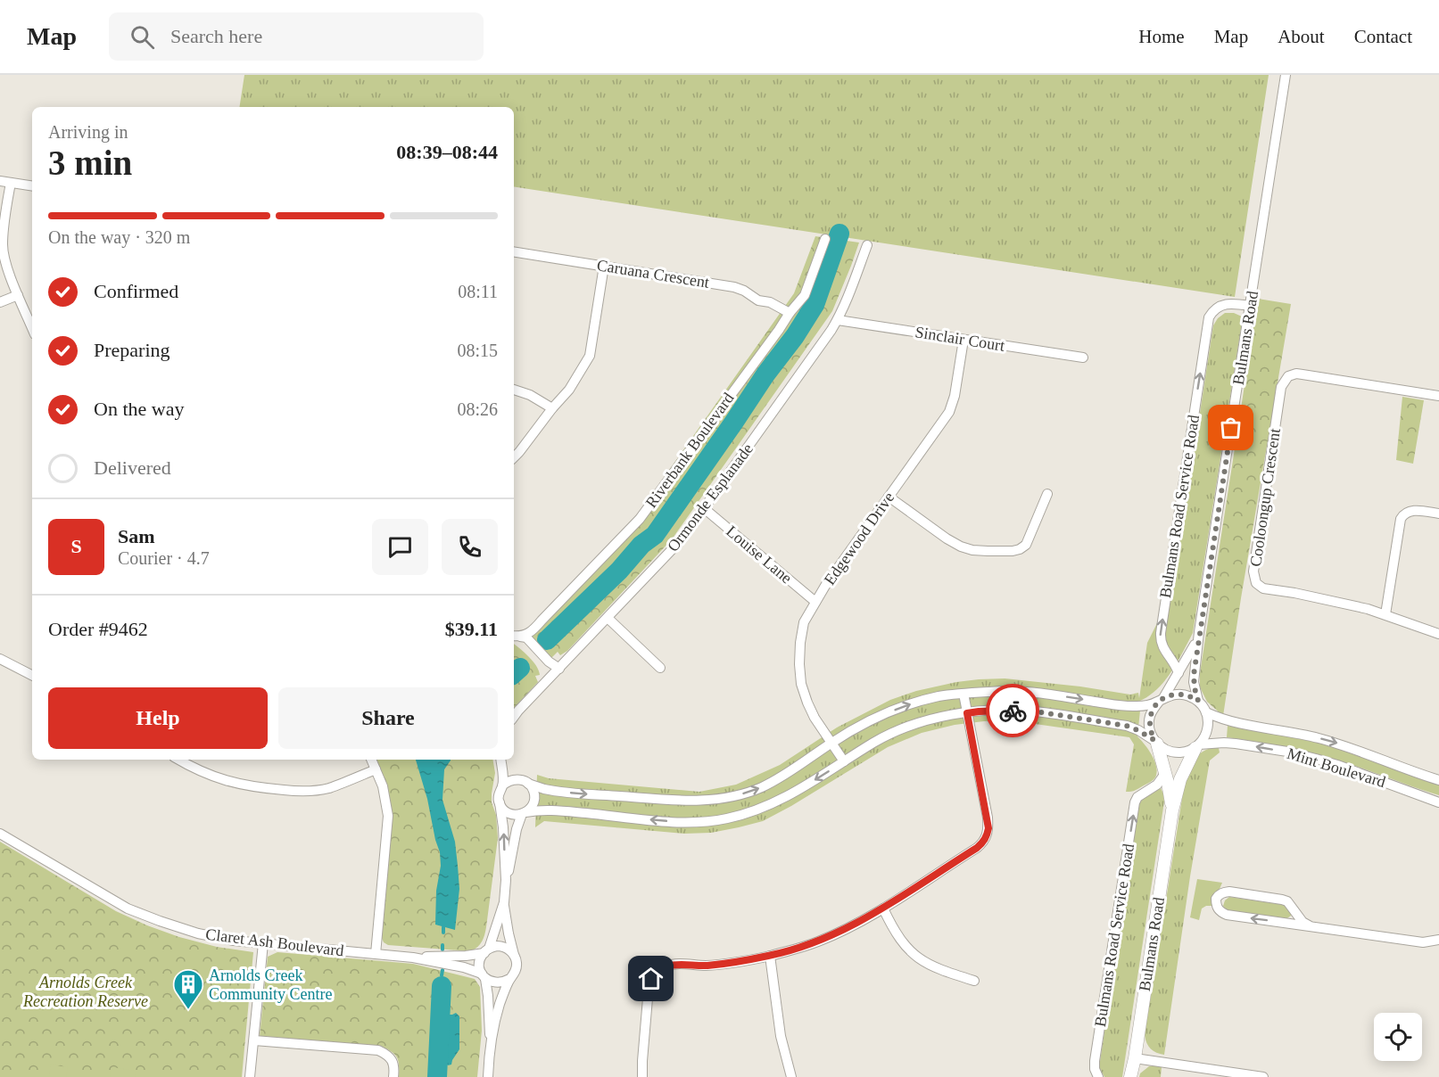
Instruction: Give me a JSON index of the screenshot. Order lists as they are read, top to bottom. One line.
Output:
{"streets":{"street":["Caruana Crescent","Bulmans Road","Sinclair Court","Riverbank Boulevard","Ormonde Esplanade","Cooloongup Crescent","Bulmans Road Service Road","Edgewood Drive","Louise Lane","Mint Boulevard","Claret Ash Boulevard"]},"crossings":[["Caruana Crescent","Riverbank Boulevard"],["Bulmans Road","Bulmans Road Service Road"],["Bulmans Road","Mint Boulevard"],["Sinclair Court","Ormonde Esplanade"],["Sinclair Court","Edgewood Drive"],["Riverbank Boulevard","Ormonde Esplanade"],["Ormonde Esplanade","Louise Lane"],["Edgewood Drive","Louise Lane"]],"one_way":["Bulmans Road Service Road"],"parks":["Arnolds Creek Recreation Reserve"],"places":{"building":["Arnolds Creek Community Centre"]},"page":{"header":"Map","search":"Search here","nav":["Home","Map","About","Contact"],"heading":["3 min","Arriving in","08:39–08:44"],"panel":["Sam","Courier · 4.7","Order #9462","$39.11"],"bar":"On the way · 320 m","list":[["Confirmed","08:11"],["Preparing","08:15"],["On the way","08:26"],"Delivered"],"round":"S","buttons":["Help","Share"]}}
